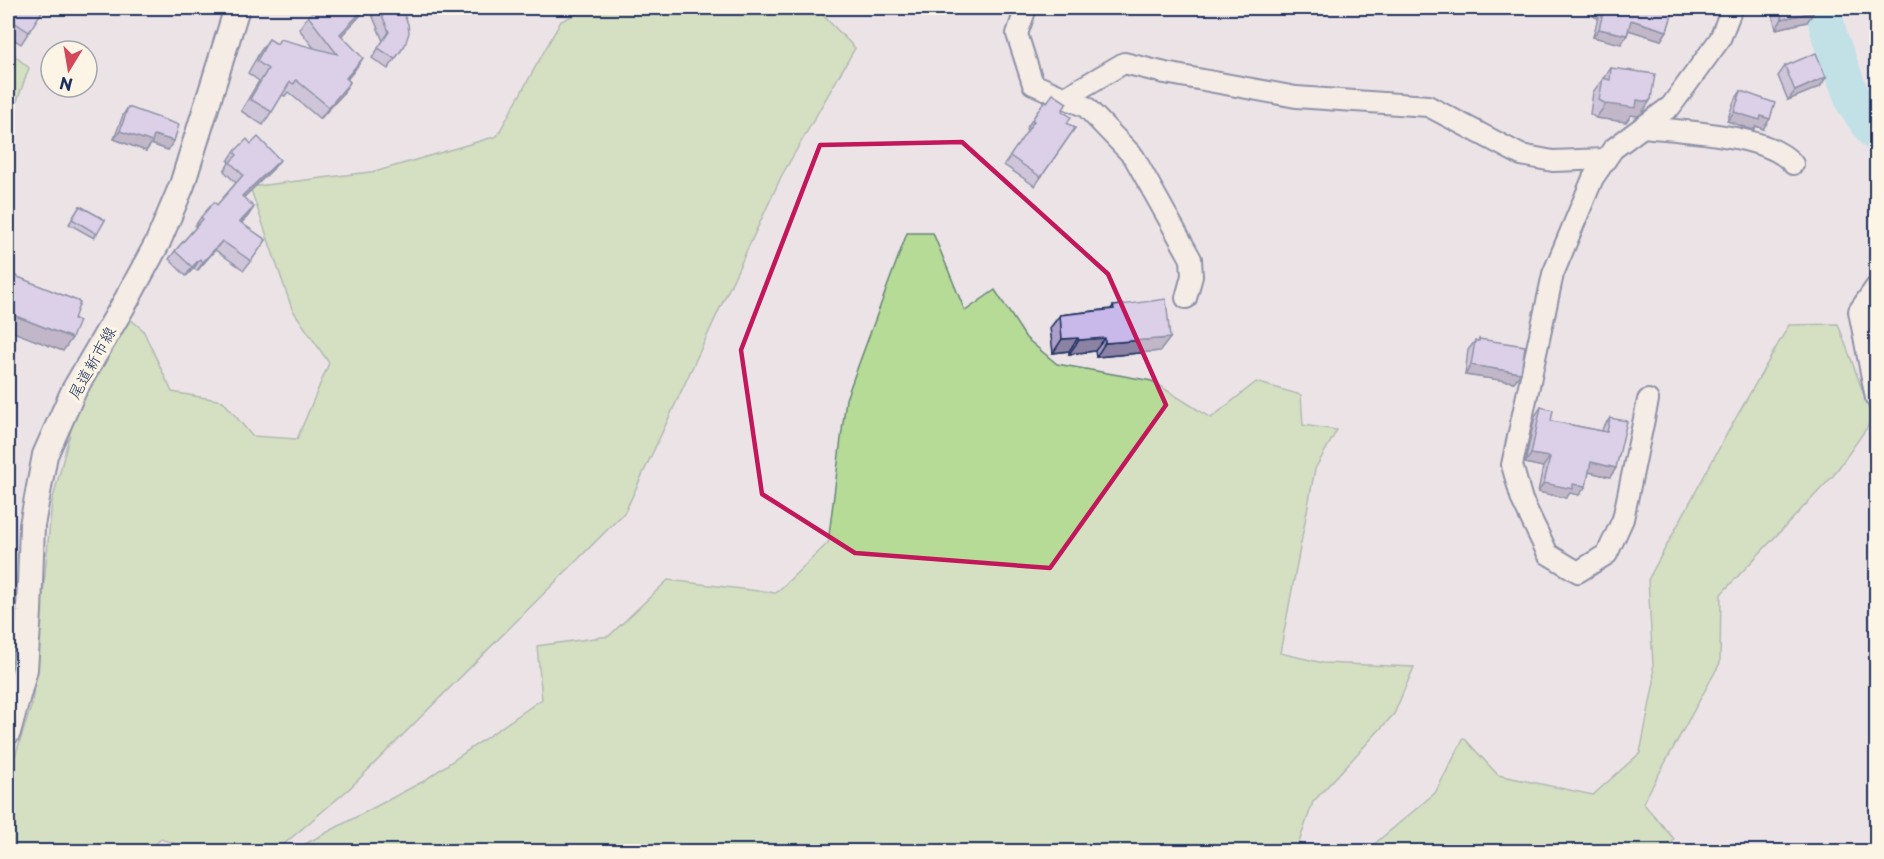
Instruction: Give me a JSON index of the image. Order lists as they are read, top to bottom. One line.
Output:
{"streets":{"main road":["尾道新市線"]},"north":"bottom"}
